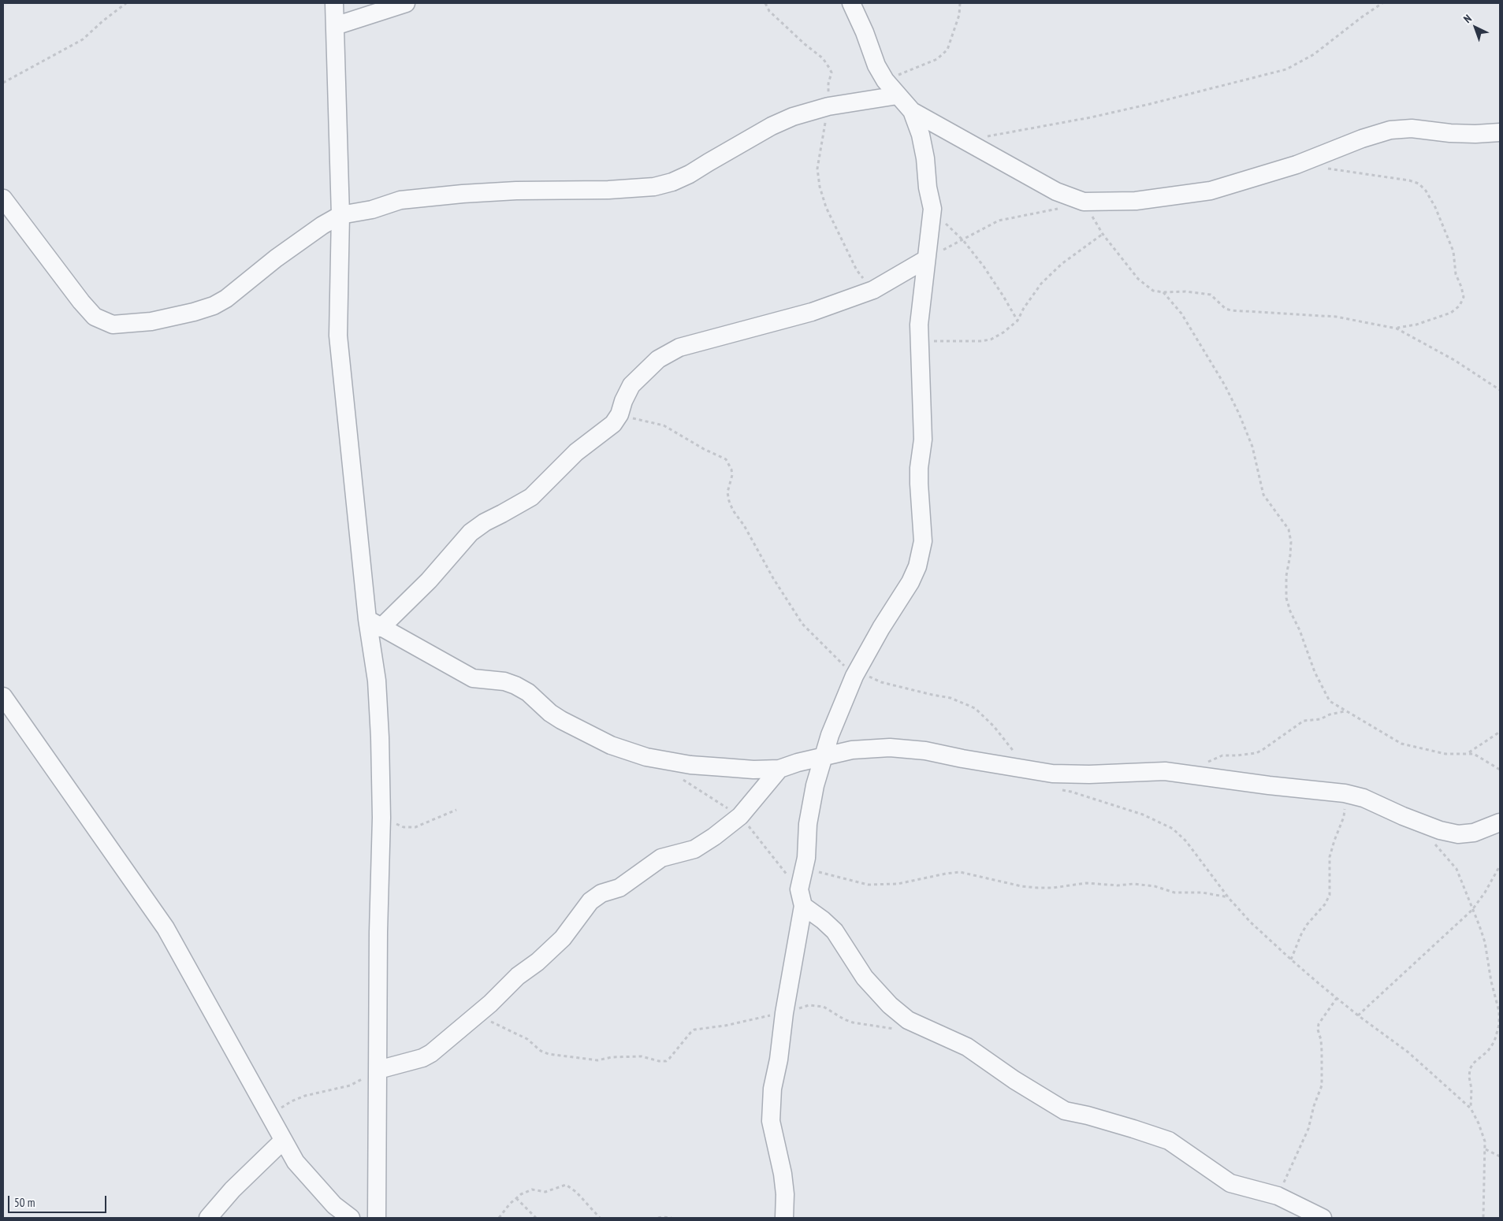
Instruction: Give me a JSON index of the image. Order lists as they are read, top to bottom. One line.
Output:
{"scale_bar":"50 m","north":"top left"}
